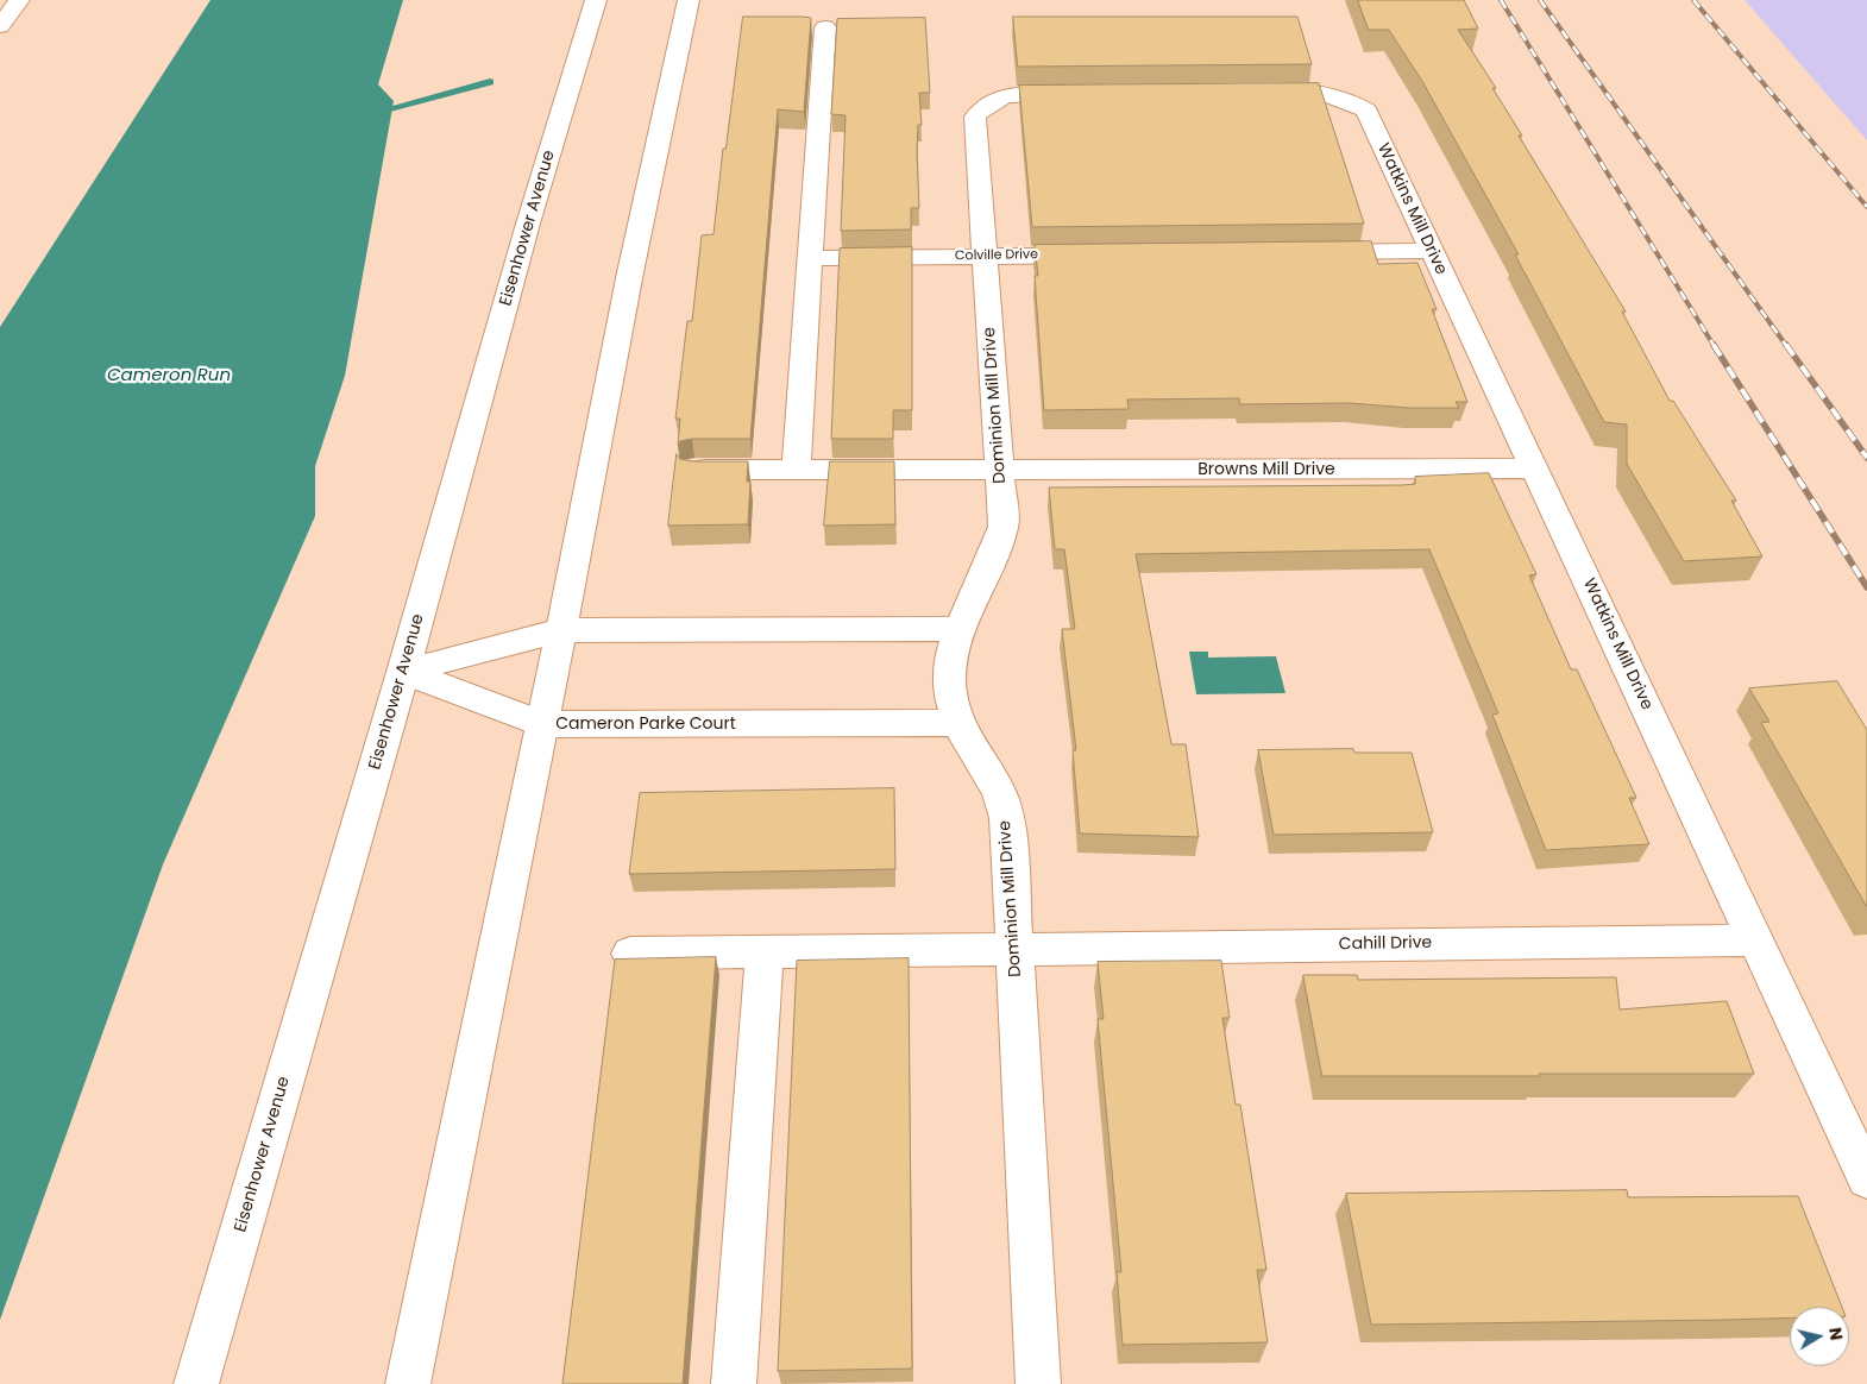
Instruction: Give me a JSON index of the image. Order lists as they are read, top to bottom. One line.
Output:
{"streets":{"main road":["Watkins Mill Drive","Eisenhower Avenue","Colville Drive","Dominion Mill Drive","Browns Mill Drive","Cameron Parke Court","Cahill Drive"]},"crossings":[["Watkins Mill Drive","Browns Mill Drive"],["Watkins Mill Drive","Cahill Drive"],["Eisenhower Avenue","Cameron Parke Court"],["Colville Drive","Dominion Mill Drive"],["Dominion Mill Drive","Browns Mill Drive"],["Dominion Mill Drive","Cameron Parke Court"],["Dominion Mill Drive","Cahill Drive"]],"water":["Cameron Run"],"north":"right"}
